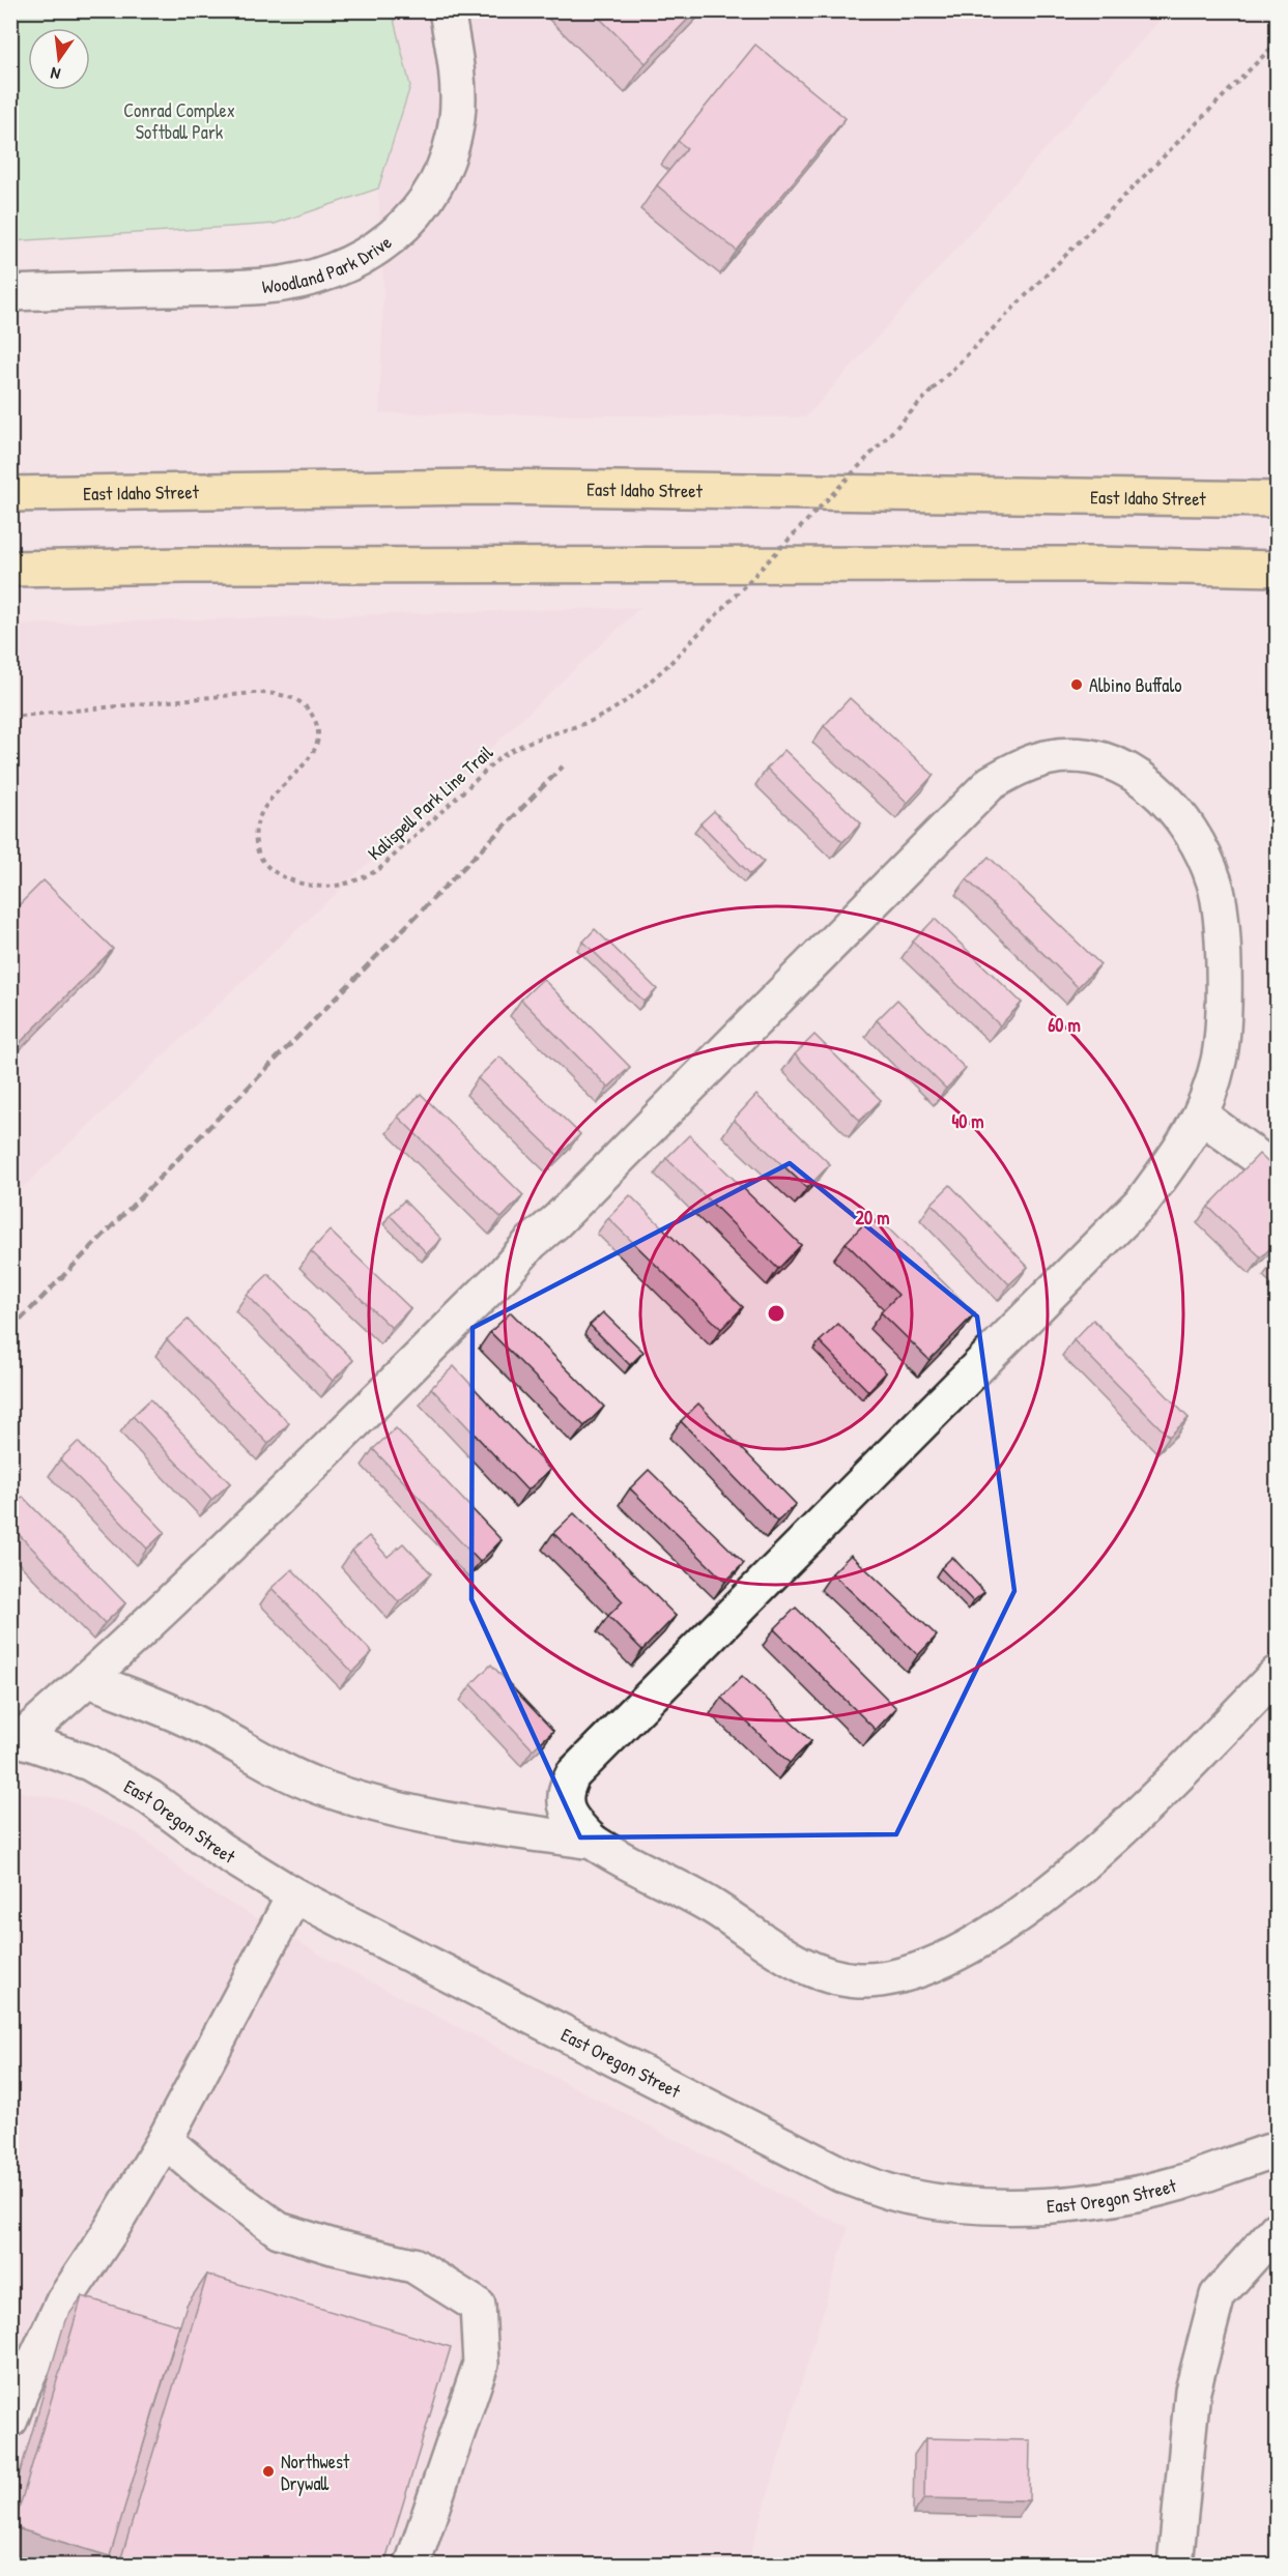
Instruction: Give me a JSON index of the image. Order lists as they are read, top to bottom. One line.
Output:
{"streets":{"highway":["East Idaho Street"],"street":["Woodland Park Drive","East Oregon Street"],"path":["Kalispell Park Line Trail"]},"parks":["Conrad Complex Softball Park"],"places":["Albino Buffalo","Northwest Drywall"],"north":"bottom","rings":["60 m","40 m","20 m"]}
